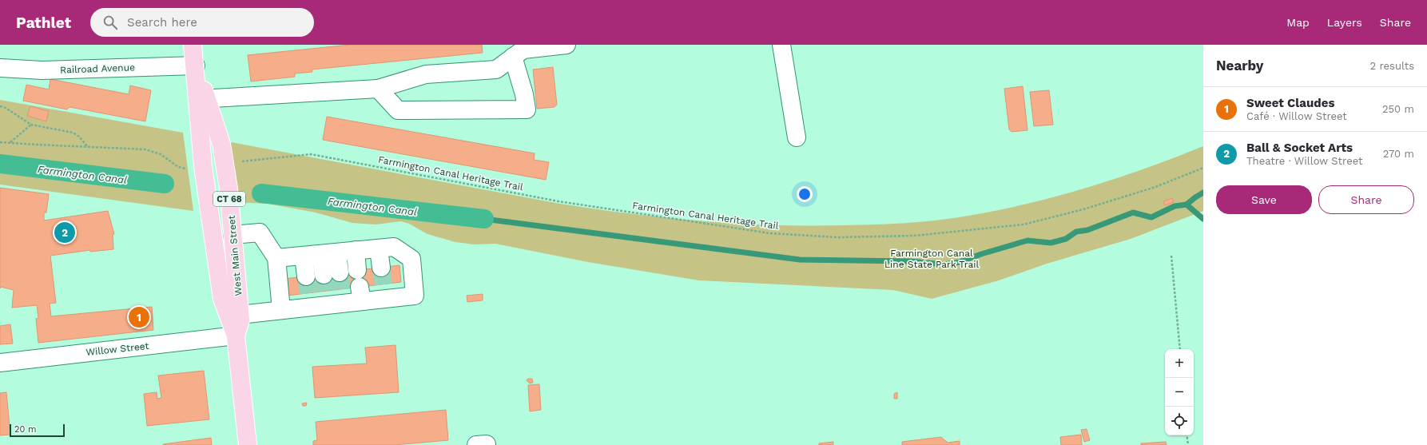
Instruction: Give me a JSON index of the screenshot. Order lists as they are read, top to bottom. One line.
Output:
{"streets":{"main road":["CT 68","West Main Street"],"street":["Railroad Avenue","Willow Street"],"path":["Farmington Canal Heritage Trail"]},"crossings":[["Railroad Avenue","West Main Street"],["Farmington Canal Heritage Trail","West Main Street"],["West Main Street","Willow Street"]],"water":["Farmington Canal"],"parks":["Farmington Canal Line State Park Trail"],"scale_bar":"20 m","page":{"header":"Pathlet","search":"Search here","nav":["Map","Layers","Share"],"heading":["Nearby","2 results"],"list":[{"mark":"1","name":"Sweet Claudes","note":"Café · Willow Street","value":"250 m"},{"mark":"2","name":"Ball & Socket Arts","note":"Theatre · Willow Street","value":"270 m"}],"buttons":["Save","Share"],"pins":["2","1"],"map_buttons":["+","−"],"scale":"20 m"}}
